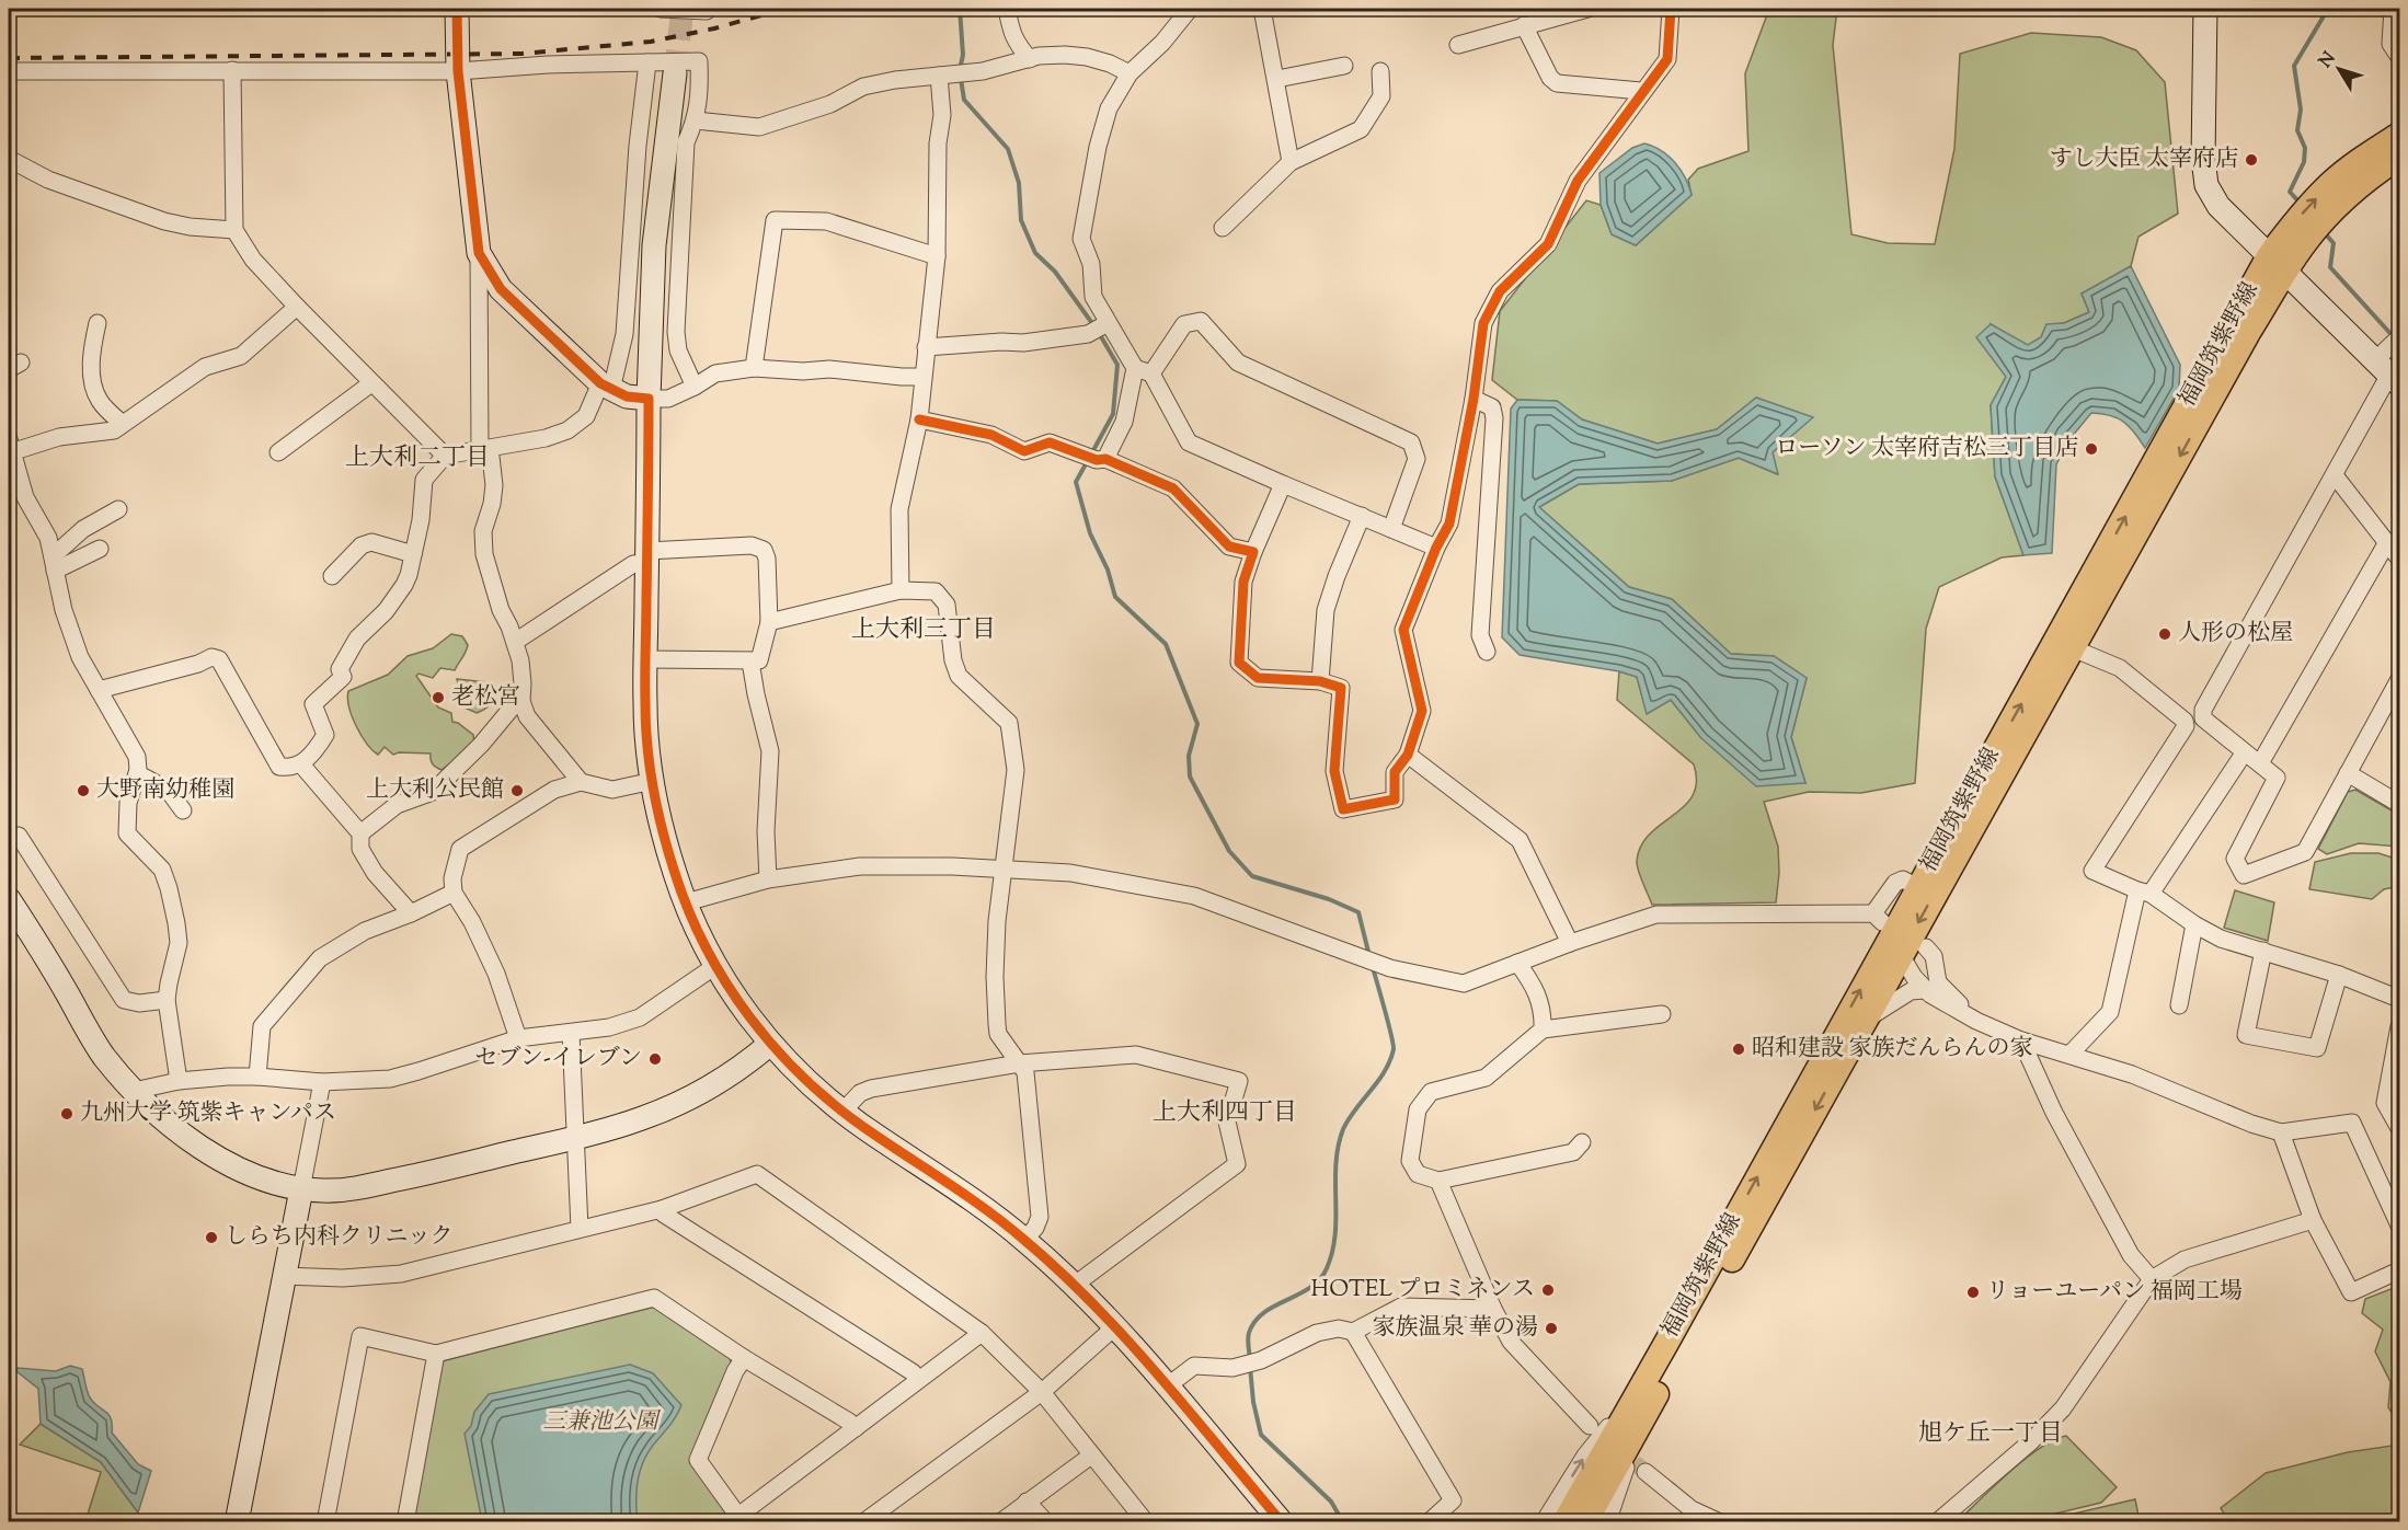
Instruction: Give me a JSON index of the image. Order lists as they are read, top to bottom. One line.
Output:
{"streets":{"main road":["福岡筑紫野線"]},"districts":["上大利二丁目","上大利三丁目","上大利四丁目","旭ケ丘一丁目"],"parks":["三兼池公園"],"places":["すし大臣 太宰府店","ローソン 太宰府吉松三丁目店","人形の松屋","老松宮","大野南幼稚園","上大利公民館","昭和建設 家族だんらんの家","セブン-イレブン","九州大学 筑紫キャンパス","しらち内科クリニック","HOTEL プロミネンス","リョーユーパン 福岡工場","家族温泉 華の湯"],"north":"top left"}
